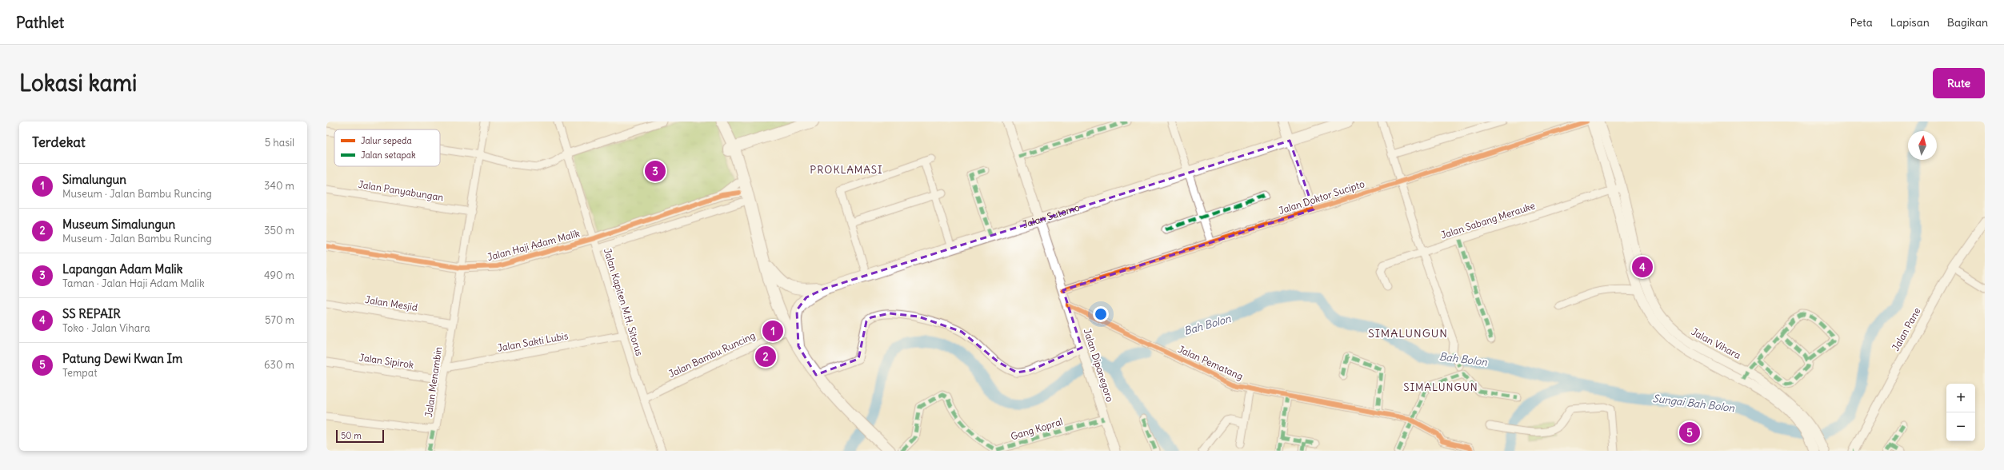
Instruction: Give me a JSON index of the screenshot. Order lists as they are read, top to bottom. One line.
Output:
{"streets":{"main road":["Jalan Sutomo"],"street":["Jalan Panyabungan","Jalan Doktor Sucipto","Jalan Sabang Merauke","Jalan Haji Adam Malik","Jalan Kapiten M.H. Sitorus","Jalan Mesjid","Jalan Pane","Jalan Sakti Lubis","Jalan Vihara","Jalan Bambu Runcing","Jalan Sipirok","Jalan Pematang","Jalan Diponegoro","Jalan Menambin","Gang Kopral"]},"crossings":[["Jalan Panyabungan","Jalan Menambin"],["Jalan Doktor Sucipto","Jalan Diponegoro"],["Jalan Sutomo","Jalan Diponegoro"],["Jalan Sabang Merauke","Jalan Vihara"],["Jalan Haji Adam Malik","Jalan Kapiten M.H. Sitorus"],["Jalan Haji Adam Malik","Jalan Menambin"],["Jalan Kapiten M.H. Sitorus","Jalan Sakti Lubis"],["Jalan Kapiten M.H. Sitorus","Jalan Bambu Runcing"],["Jalan Mesjid","Jalan Menambin"],["Jalan Sakti Lubis","Jalan Menambin"],["Jalan Sipirok","Jalan Menambin"],["Jalan Pematang","Jalan Diponegoro"],["Jalan Diponegoro","Gang Kopral"]],"districts":["PROKLAMASI","SIMALUNGUN","SIMALUNGUN"],"water":["Bah Bolon","Sungai Bah Bolon"],"legend":["Jalur sepeda","Jalan setapak"],"scale_bar":"50 m","north":"top","page":{"header":"Pathlet","nav":["Peta","Lapisan","Bagikan"],"buttons":"Rute","title":"Lokasi kami","heading":["Terdekat","5 hasil"],"pins":["3","4","1","2","5"],"list":[{"mark":"1","name":"Simalungun","note":"Museum · Jalan Bambu Runcing","value":"340 m"},{"mark":"2","name":"Museum Simalungun","note":"Museum · Jalan Bambu Runcing","value":"350 m"},{"mark":"3","name":"Lapangan Adam Malik","note":"Taman · Jalan Haji Adam Malik","value":"490 m"},{"mark":"4","name":"SS REPAIR","note":"Toko · Jalan Vihara","value":"570 m"},{"mark":"5","name":"Patung Dewi Kwan Im","note":"Tempat","value":"630 m"}],"map_buttons":["+","−"],"scale":"50 m"}}
